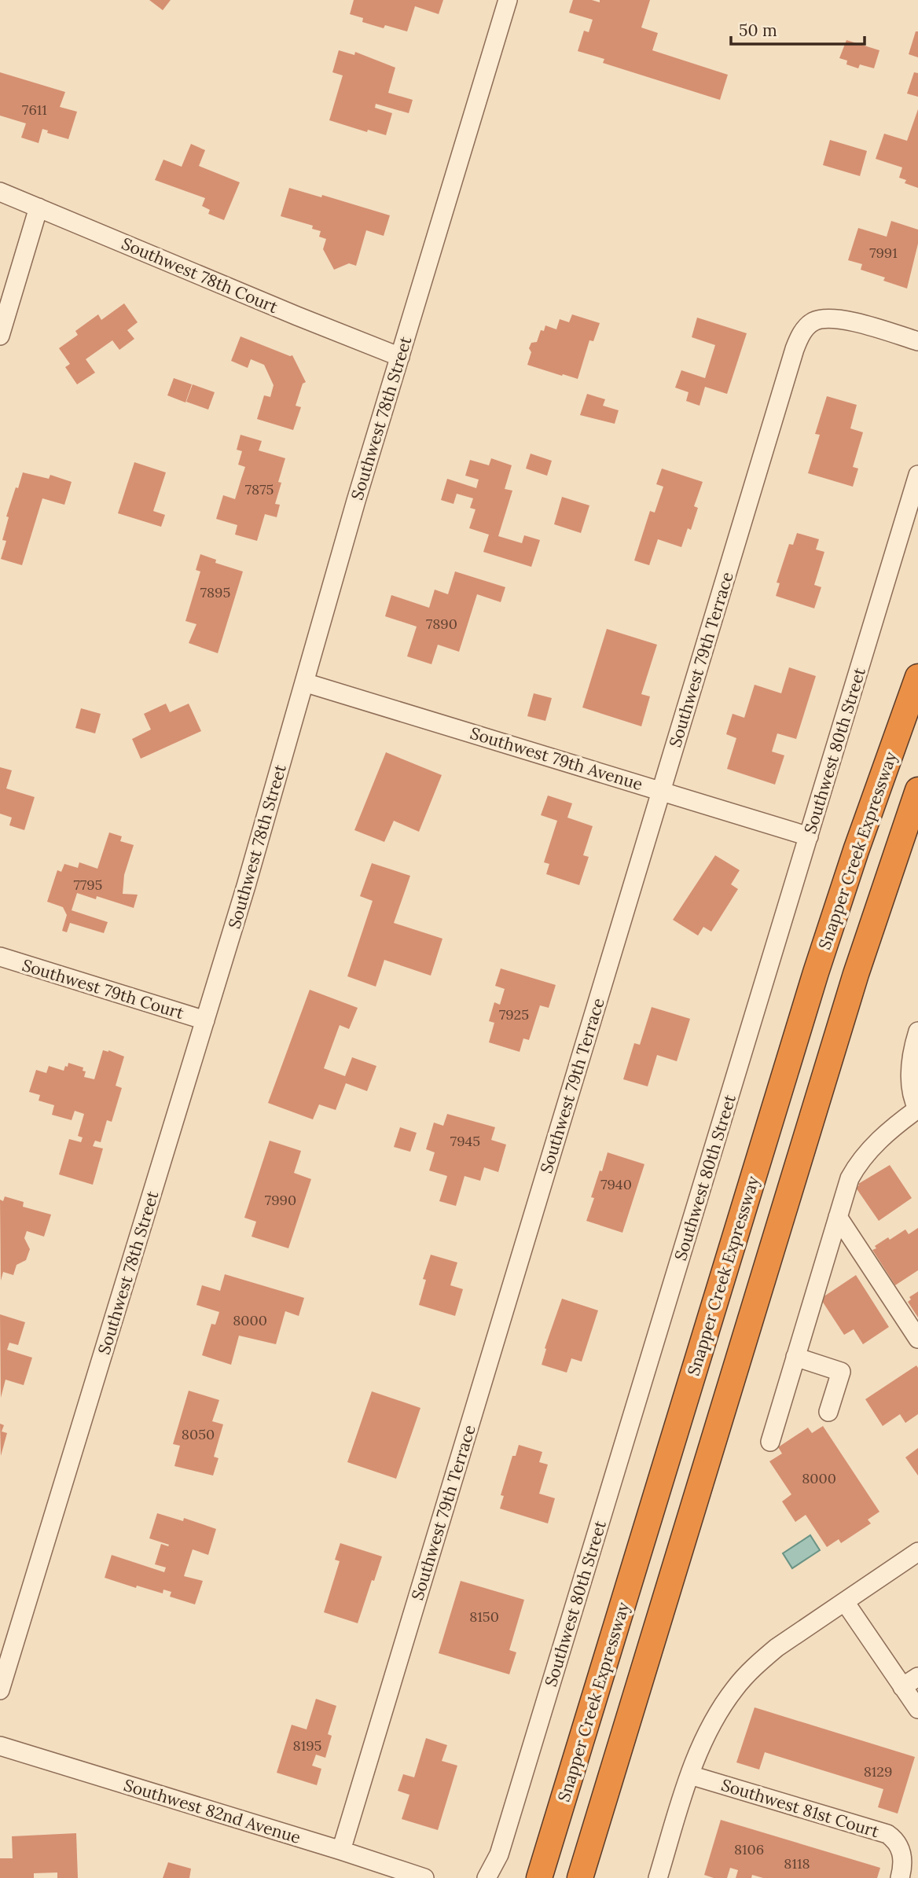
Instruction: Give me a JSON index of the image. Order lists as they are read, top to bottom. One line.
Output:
{"streets":{"highway":["Snapper Creek Expressway"],"street":["Southwest 78th Court","Southwest 78th Street","Southwest 79th Terrace","Southwest 80th Street","Southwest 79th Avenue","Southwest 79th Court","Southwest 81st Court","Southwest 82nd Avenue"]},"crossings":[["Southwest 78th Court","Southwest 78th Street"],["Southwest 78th Street","Southwest 79th Avenue"],["Southwest 78th Street","Southwest 79th Court"],["Southwest 79th Terrace","Southwest 79th Avenue"],["Southwest 79th Terrace","Southwest 82nd Avenue"],["Southwest 80th Street","Southwest 79th Avenue"]],"house_numbers":["7611","7991","7875","7895","7890","7795","7925","7945","7940","7990","8000","8050","8000","8150","8195","8129","8106","8118"],"scale_bar":"50 m"}
